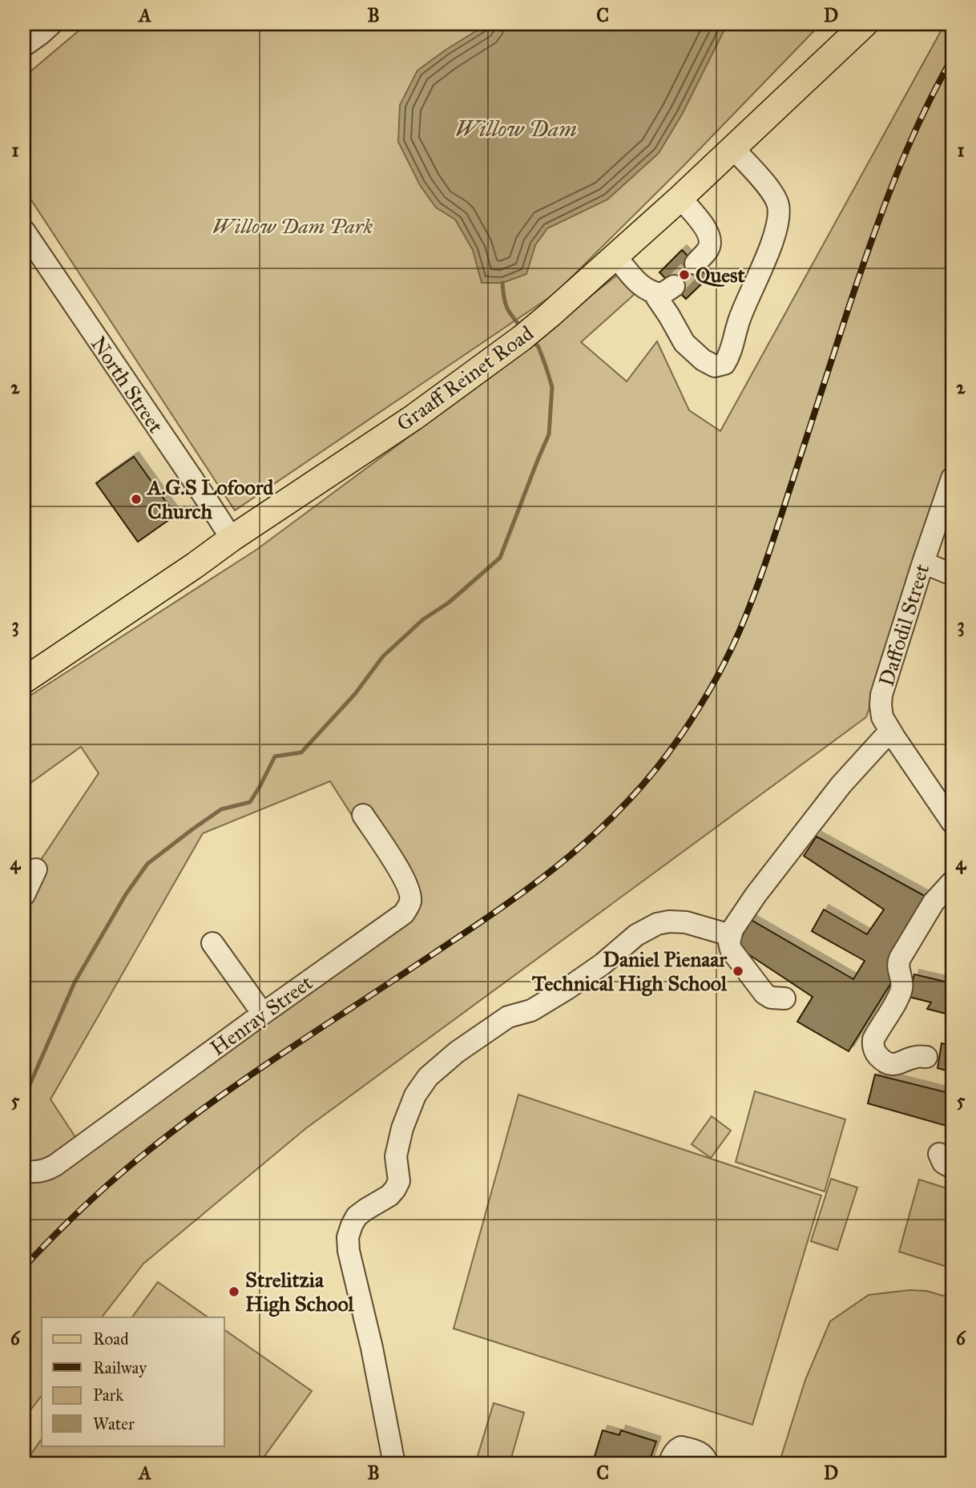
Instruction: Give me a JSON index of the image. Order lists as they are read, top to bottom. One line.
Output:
{"streets":{"main road":["Graaff Reinet Road"],"street":["North Street","Daffodil Street","Henray Street"]},"crossings":[["Graaff Reinet Road","North Street"]],"water":["Willow Dam"],"parks":["Willow Dam Park"],"places":["Quest","A.G.S Lofoord Church","Daniel Pienaar Technical High School","Strelitzia High School"],"legend":["Road","Railway","Park","Water"],"grid":{"columns":["A","B","C","D"],"rows":["1","2","3","4","5","6"]}}
